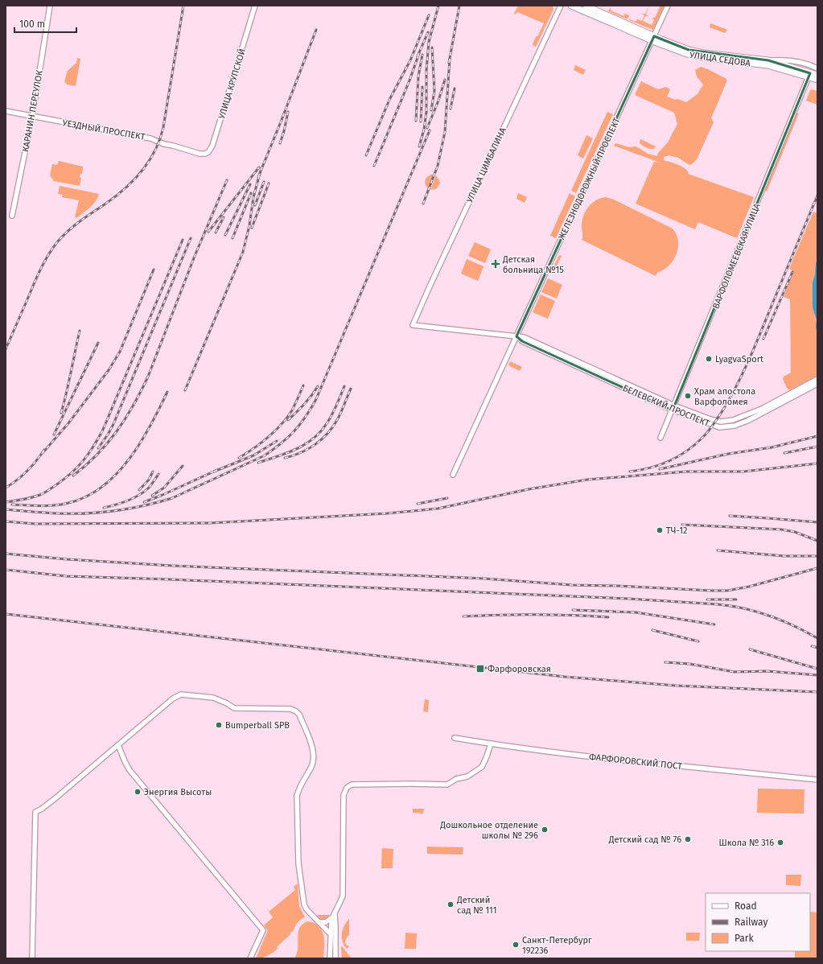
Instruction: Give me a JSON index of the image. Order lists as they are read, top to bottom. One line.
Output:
{"streets":{"main road":["УЛИЦА СЕДОВА"],"street":["УЛИЦА КРУПСКОЙ","КАРАНИН ПЕРЕУЛОК","УЕЗДНЫЙ ПРОСПЕКТ","УЛИЦА ЦИМБАЛИНА","ЖЕЛЕЗНОДОРОЖНЫЙ ПРОСПЕКТ","ВАРФОЛОМЕЕВСКАЯ УЛИЦА","БЕЛЕВСКИЙ ПРОСПЕКТ","ФАРФОРОВСКИЙ ПОСТ"]},"crossings":[["УЛИЦА СЕДОВА","ЖЕЛЕЗНОДОРОЖНЫЙ ПРОСПЕКТ"],["УЛИЦА СЕДОВА","ВАРФОЛОМЕЕВСКАЯ УЛИЦА"],["УЛИЦА КРУПСКОЙ","УЕЗДНЫЙ ПРОСПЕКТ"],["КАРАНИН ПЕРЕУЛОК","УЕЗДНЫЙ ПРОСПЕКТ"],["УЛИЦА ЦИМБАЛИНА","БЕЛЕВСКИЙ ПРОСПЕКТ"],["ЖЕЛЕЗНОДОРОЖНЫЙ ПРОСПЕКТ","БЕЛЕВСКИЙ ПРОСПЕКТ"],["ВАРФОЛОМЕЕВСКАЯ УЛИЦА","БЕЛЕВСКИЙ ПРОСПЕКТ"]],"places":{"health":["Детская больница №15"],"other":["LyagvaSport","Храм апостола Варфоломея","ТЧ-12","Bumperball SPB","Энергия Высоты","Дошкольное отделение школы № 296","Детский сад № 76","Школа № 316","Детский сад № 111","Санкт-Петербург 192236"],"transit":["Фарфоровская"]},"legend":["Road","Railway","Park"],"scale_bar":"100 m"}
